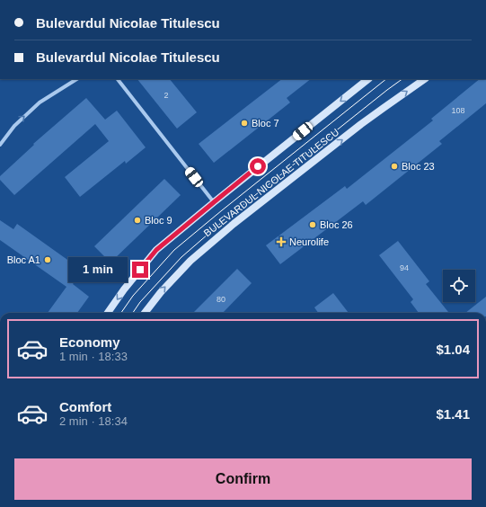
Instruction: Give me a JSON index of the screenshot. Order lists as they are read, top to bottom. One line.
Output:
{"streets":{"main road":["BULEVARDUL NICOLAE TITULESCU"]},"places":{"other":["Bloc 7","Bloc 23","Bloc 9","Bloc 26","Bloc A1"],"health":["Neurolife"]},"house_numbers":["2","108","94","80"],"page":{"banner":["Bulevardul Nicolae Titulescu","Bulevardul Nicolae Titulescu"],"bubble":"1 min","list":[{"name":"Economy","note":"1 min · 18:33","value":"$1.04"},{"name":"Comfort","note":"2 min · 18:34","value":"$1.41"}],"buttons":"Confirm"}}
